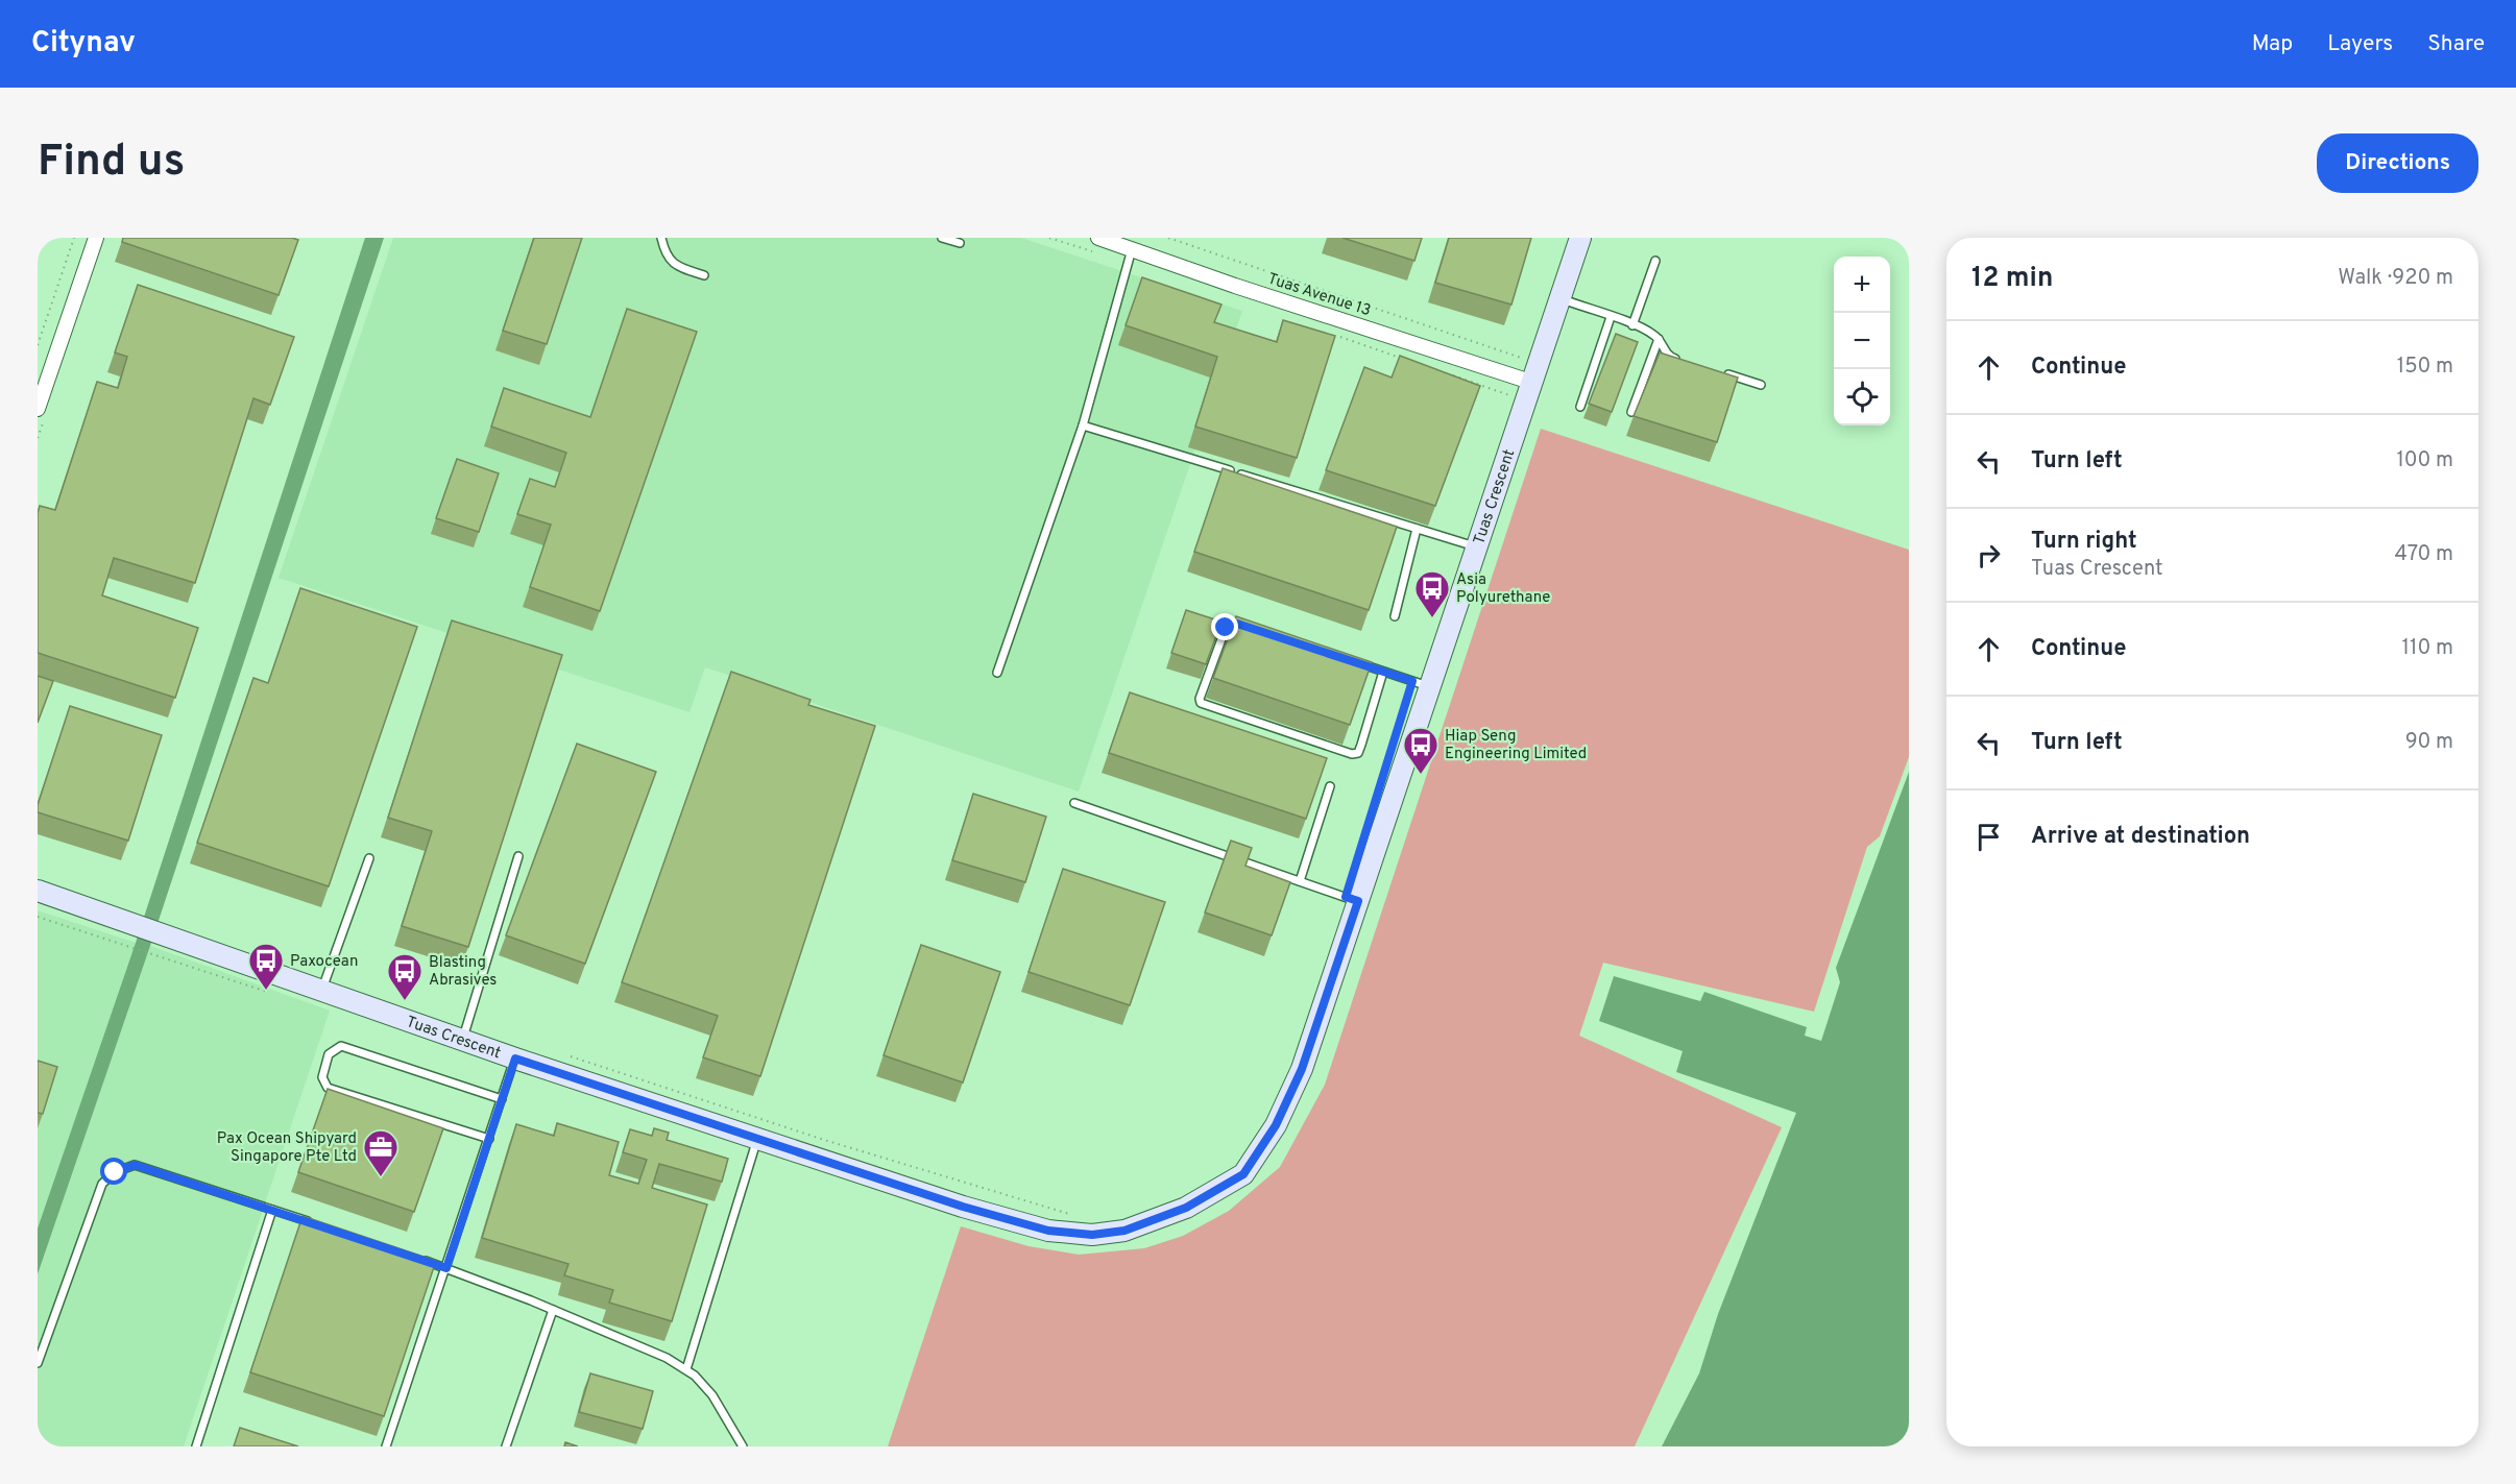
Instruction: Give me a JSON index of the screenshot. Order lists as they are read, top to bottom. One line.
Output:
{"streets":{"street":["Tuas Avenue 13","Tuas Crescent"]},"crossings":[["Tuas Avenue 13","Tuas Crescent"]],"places":{"bus stop":["Asia Polyurethane","Hiap Seng Engineering Limited","Paxocean","Blasting Abrasives"],"office":["Pax Ocean Shipyard Singapore Pte Ltd"]},"page":{"header":"Citynav","nav":["Map","Layers","Share"],"buttons":"Directions","title":"Find us","heading":["12 min","Walk · 920 m"],"map_buttons":["+","−"],"list":[["Continue","150 m"],["Turn left","100 m"],["Turn right","Tuas Crescent","470 m"],["Continue","110 m"],["Turn left","90 m"],"Arrive at destination"]}}
